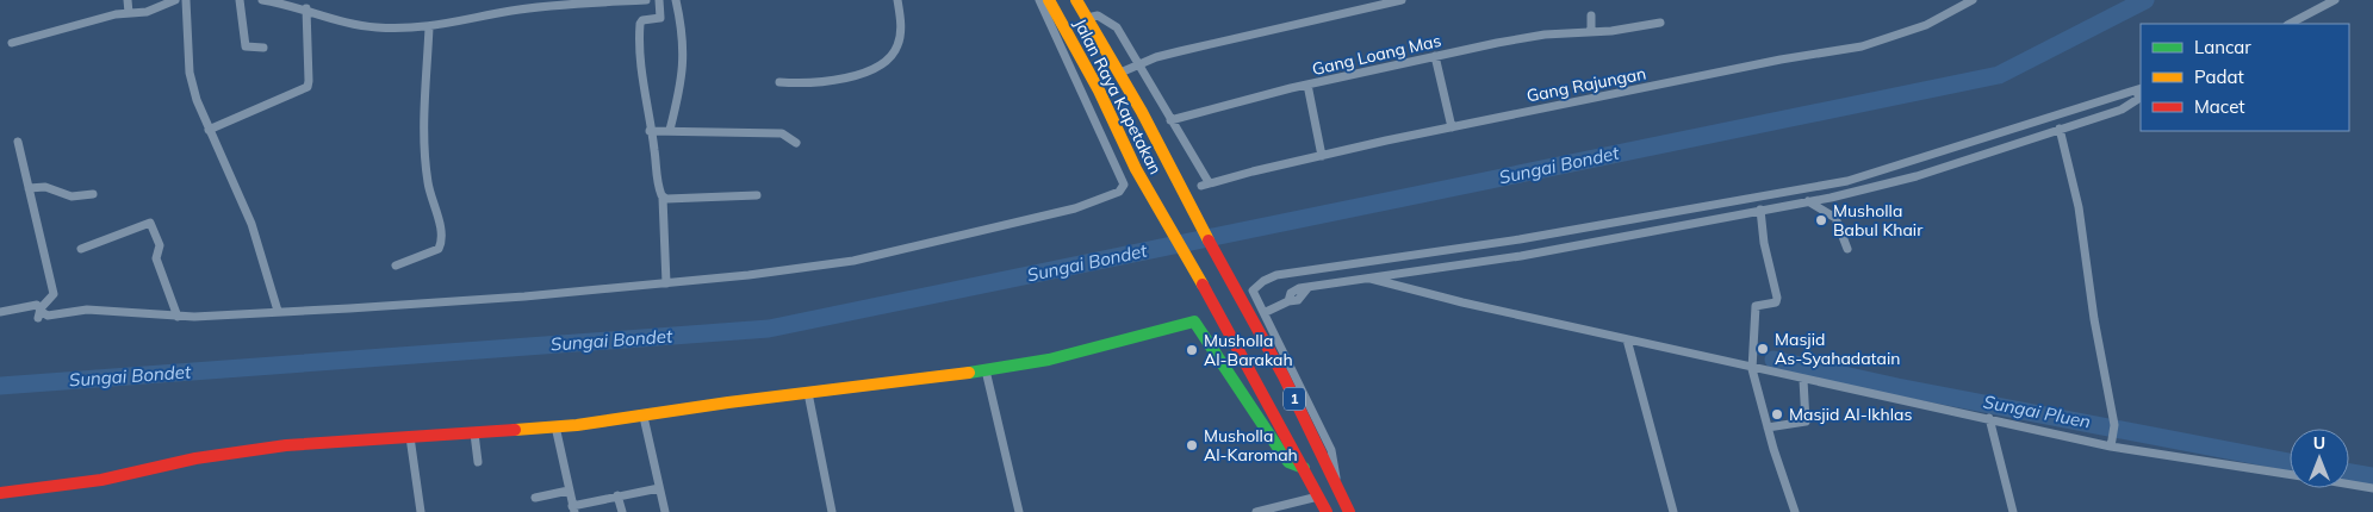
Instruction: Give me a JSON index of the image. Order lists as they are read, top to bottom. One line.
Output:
{"streets":{"main road":["Jalan Raya Kapetakan","1"],"street":["Gang Loang Mas","Gang Rajungan"]},"crossings":[["Gang Loang Mas","Gang Rajungan"],["Jalan Raya Kapetakan","1"]],"water":["Sungai Bondet","Sungai Pluen"],"places":["Musholla Babul Khair","Masjid As-Syahadatain","Musholla Al-Barakah","Masjid Al-Ikhlas","Musholla Al-Karomah"],"legend":["Lancar","Padat","Macet"],"north":"top"}
